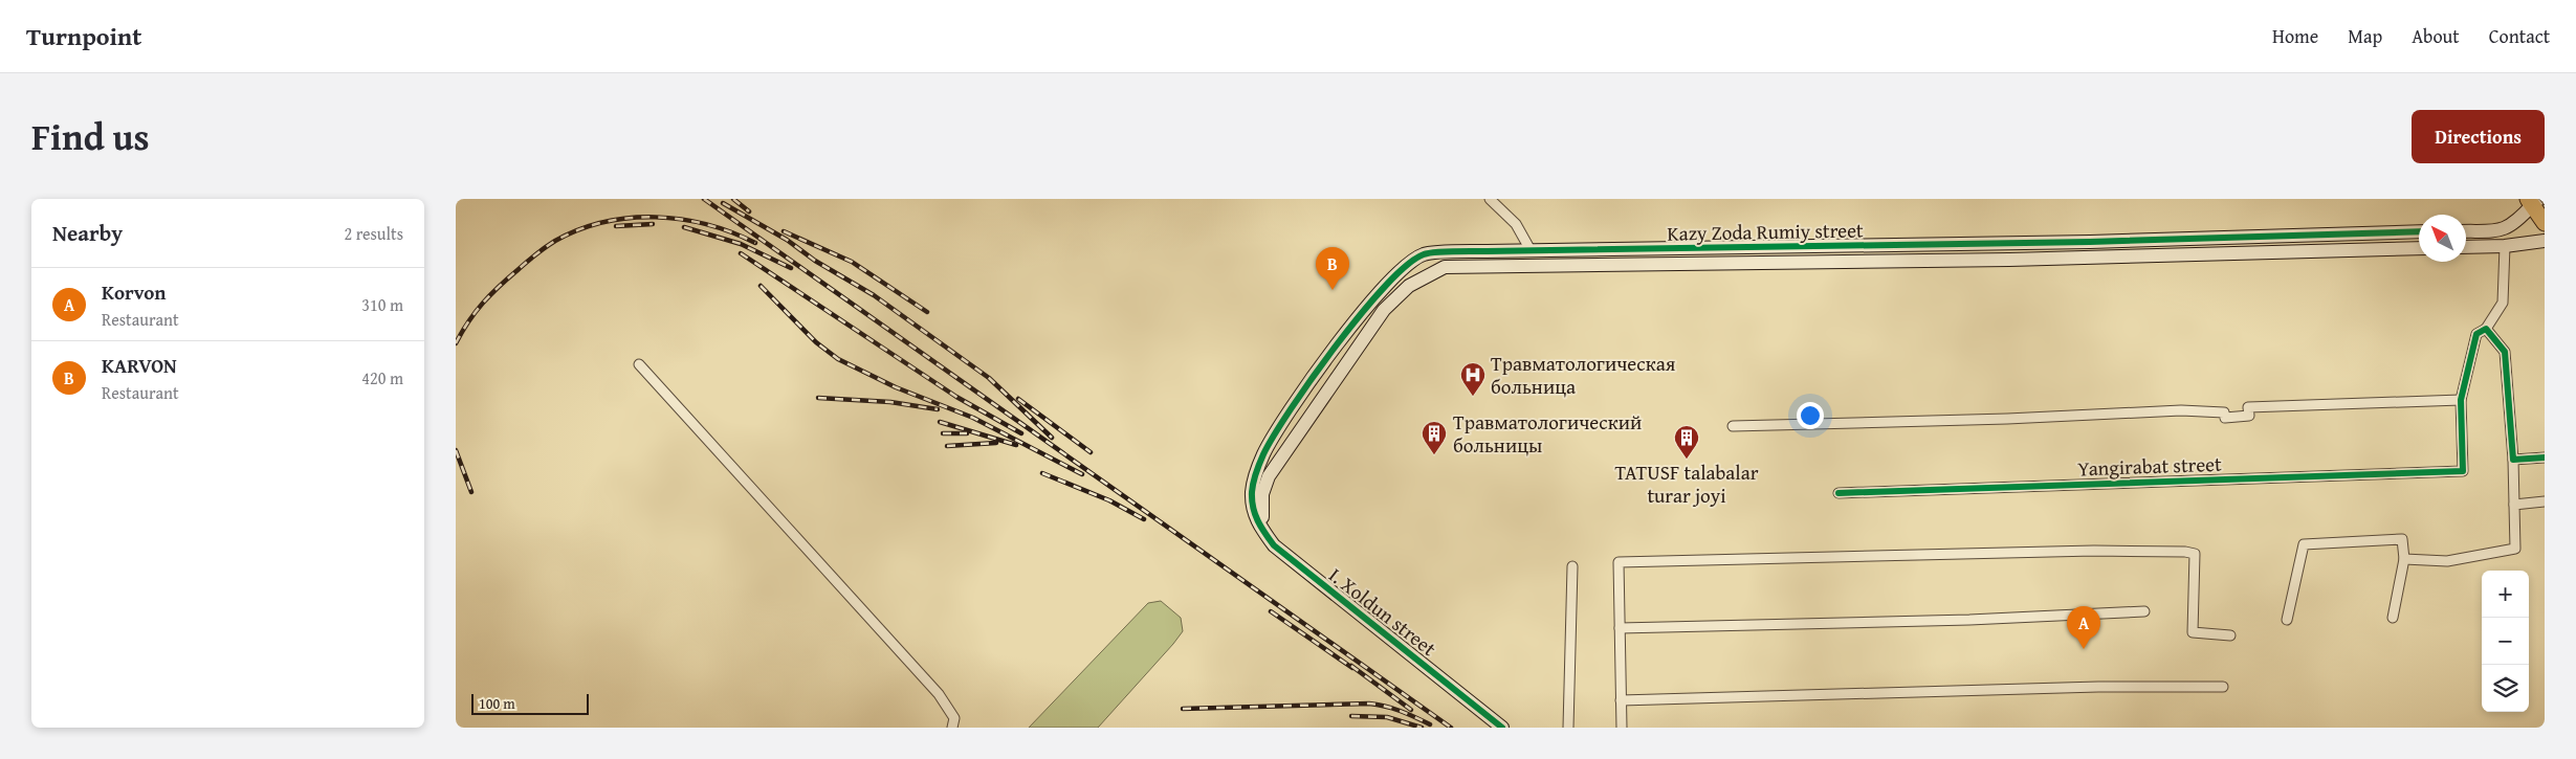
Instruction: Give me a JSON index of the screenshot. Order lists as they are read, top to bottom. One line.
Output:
{"streets":{"street":["Kazy Zoda Rumiy street","I. Xoldun street"],"cycle path":["Yangirabat street"]},"crossings":[["Kazy Zoda Rumiy street","I. Xoldun street"]],"places":{"hospital":["Травматологическая больница"],"building":["Травматологический больницы","TATUSF talabalar turar joyi"]},"scale_bar":"100 m","north":"top left","page":{"header":"Turnpoint","nav":["Home","Map","About","Contact"],"title":"Find us","buttons":"Directions","heading":["Nearby","2 results"],"pins":["B","A"],"list":[{"mark":"A","name":"Korvon","note":"Restaurant","value":"310 m"},{"mark":"B","name":"KARVON","note":"Restaurant","value":"420 m"}],"map_buttons":["+","−"],"scale":"100 m"}}
